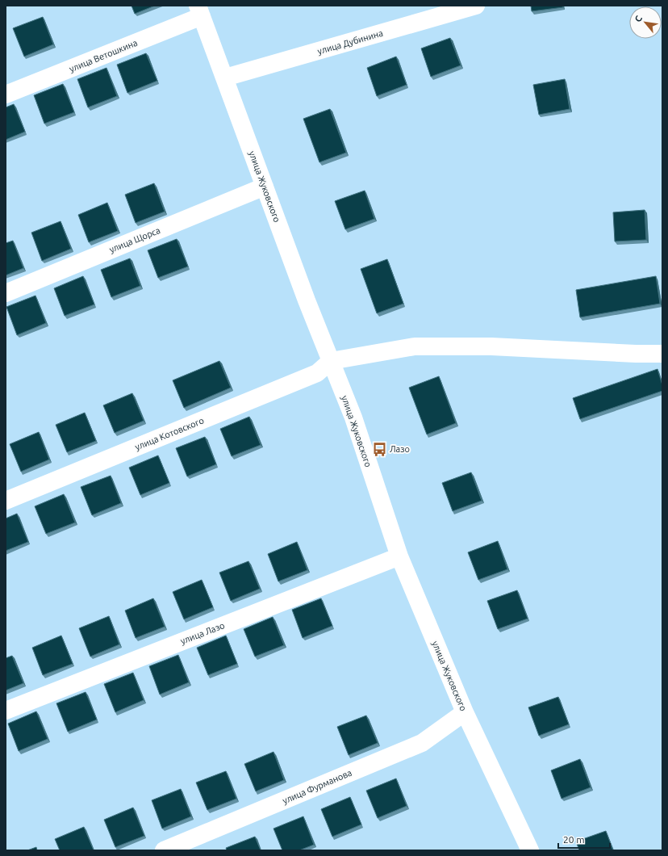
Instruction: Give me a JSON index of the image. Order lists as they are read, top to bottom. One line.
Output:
{"streets":{"street":["улица Дубинина","улица Ветошкина","улица Жуковского","улица Щорса","улица Котовского","улица Лазо","улица Фурманова"]},"crossings":[["улица Дубинина","улица Жуковского"],["улица Ветошкина","улица Жуковского"],["улица Жуковского","улица Щорса"],["улица Жуковского","улица Котовского"],["улица Жуковского","улица Лазо"],["улица Жуковского","улица Фурманова"]],"places":{"bus stop":["Лазо"]},"scale_bar":"20 m","north":"top left"}
